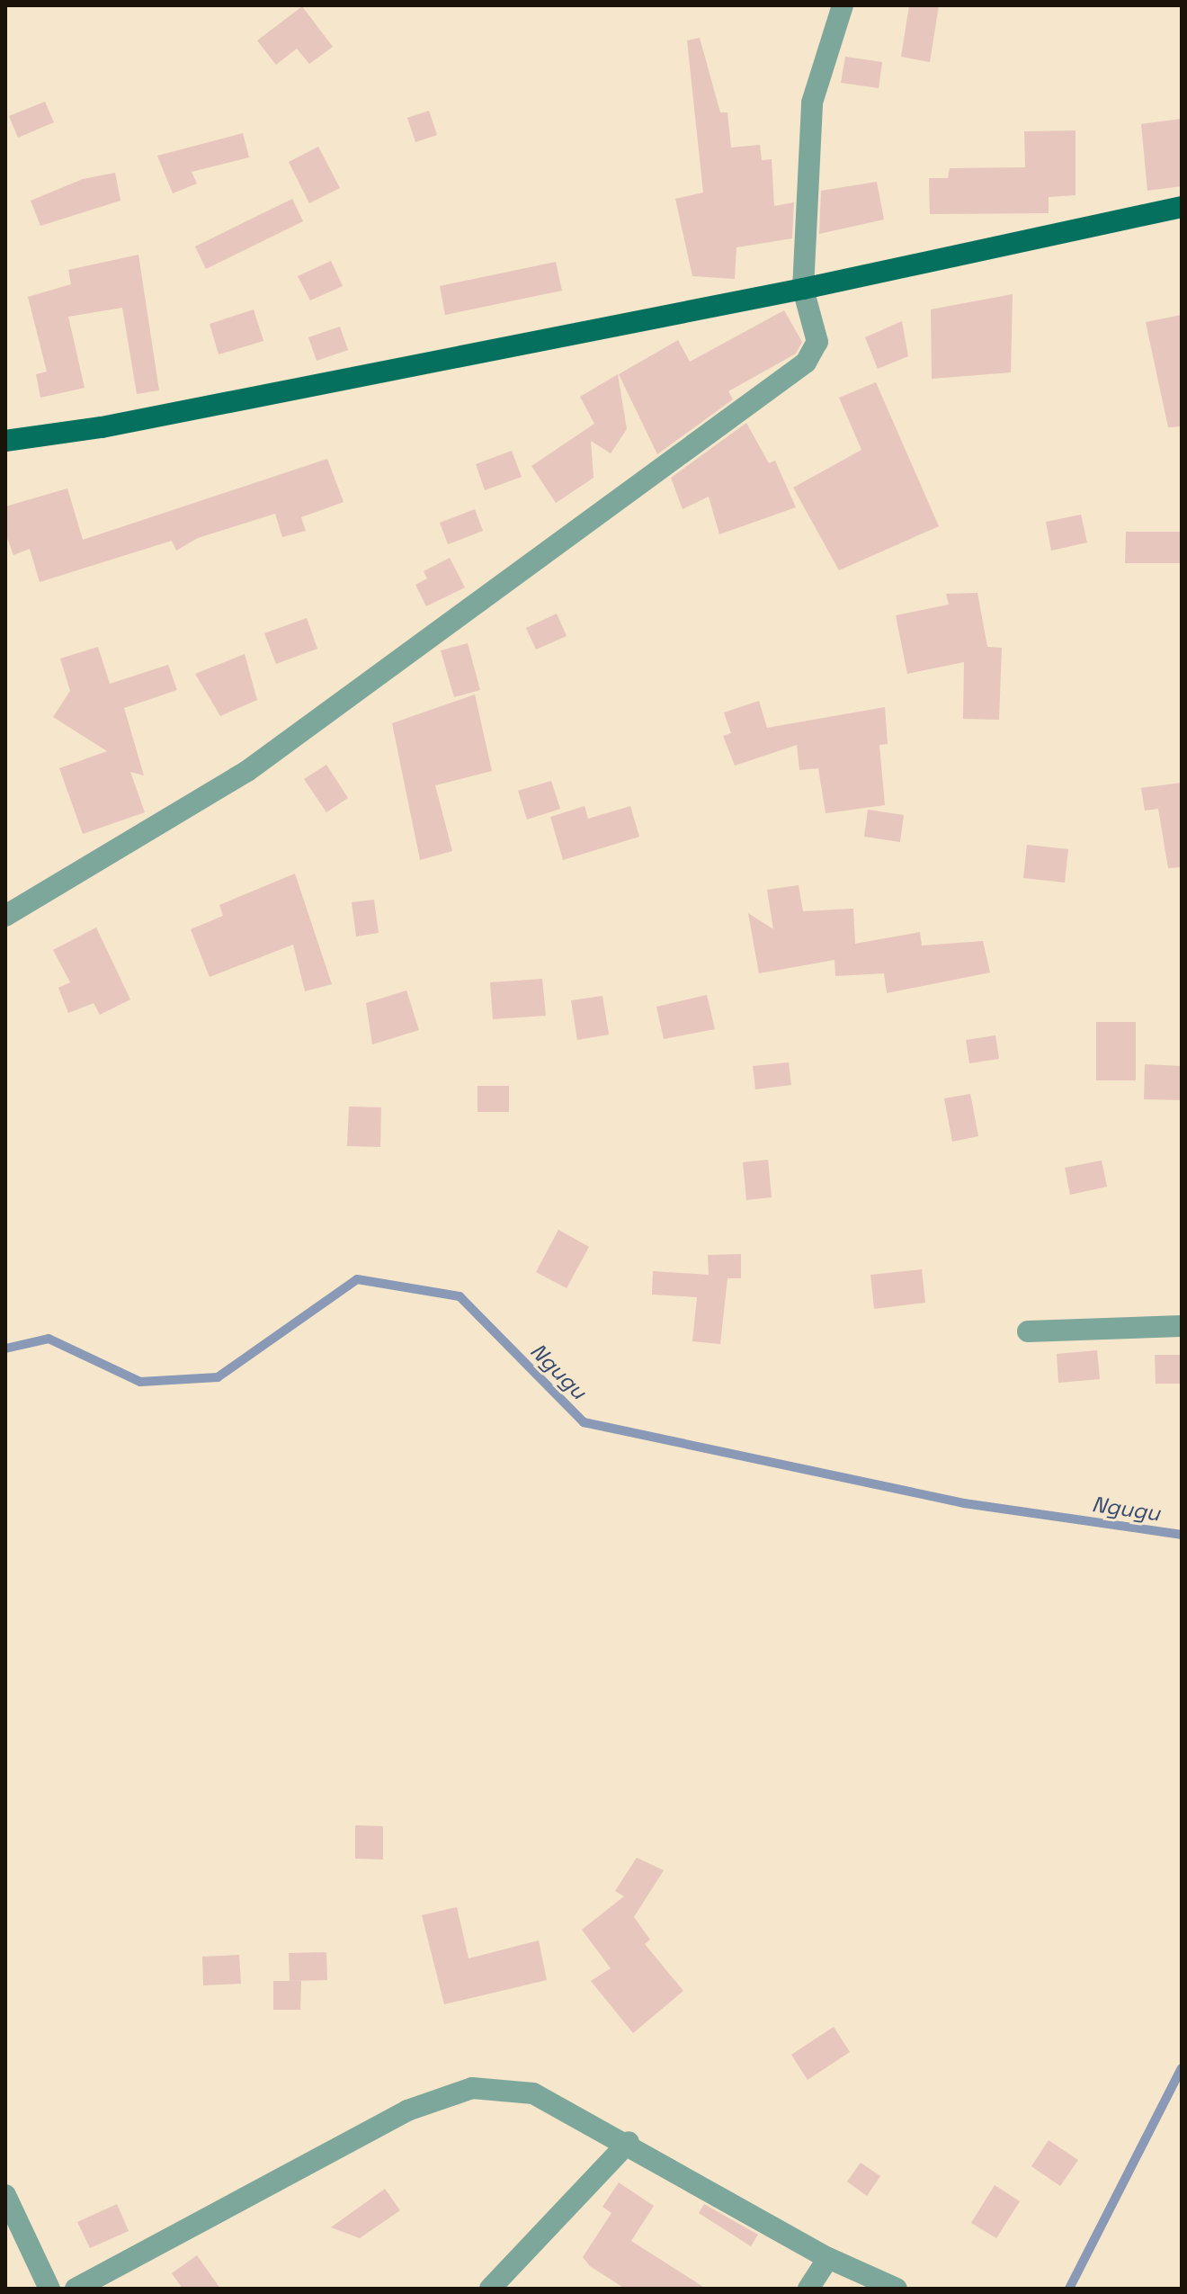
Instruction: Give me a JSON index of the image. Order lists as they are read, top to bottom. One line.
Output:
{"water":["Ngugu"]}
